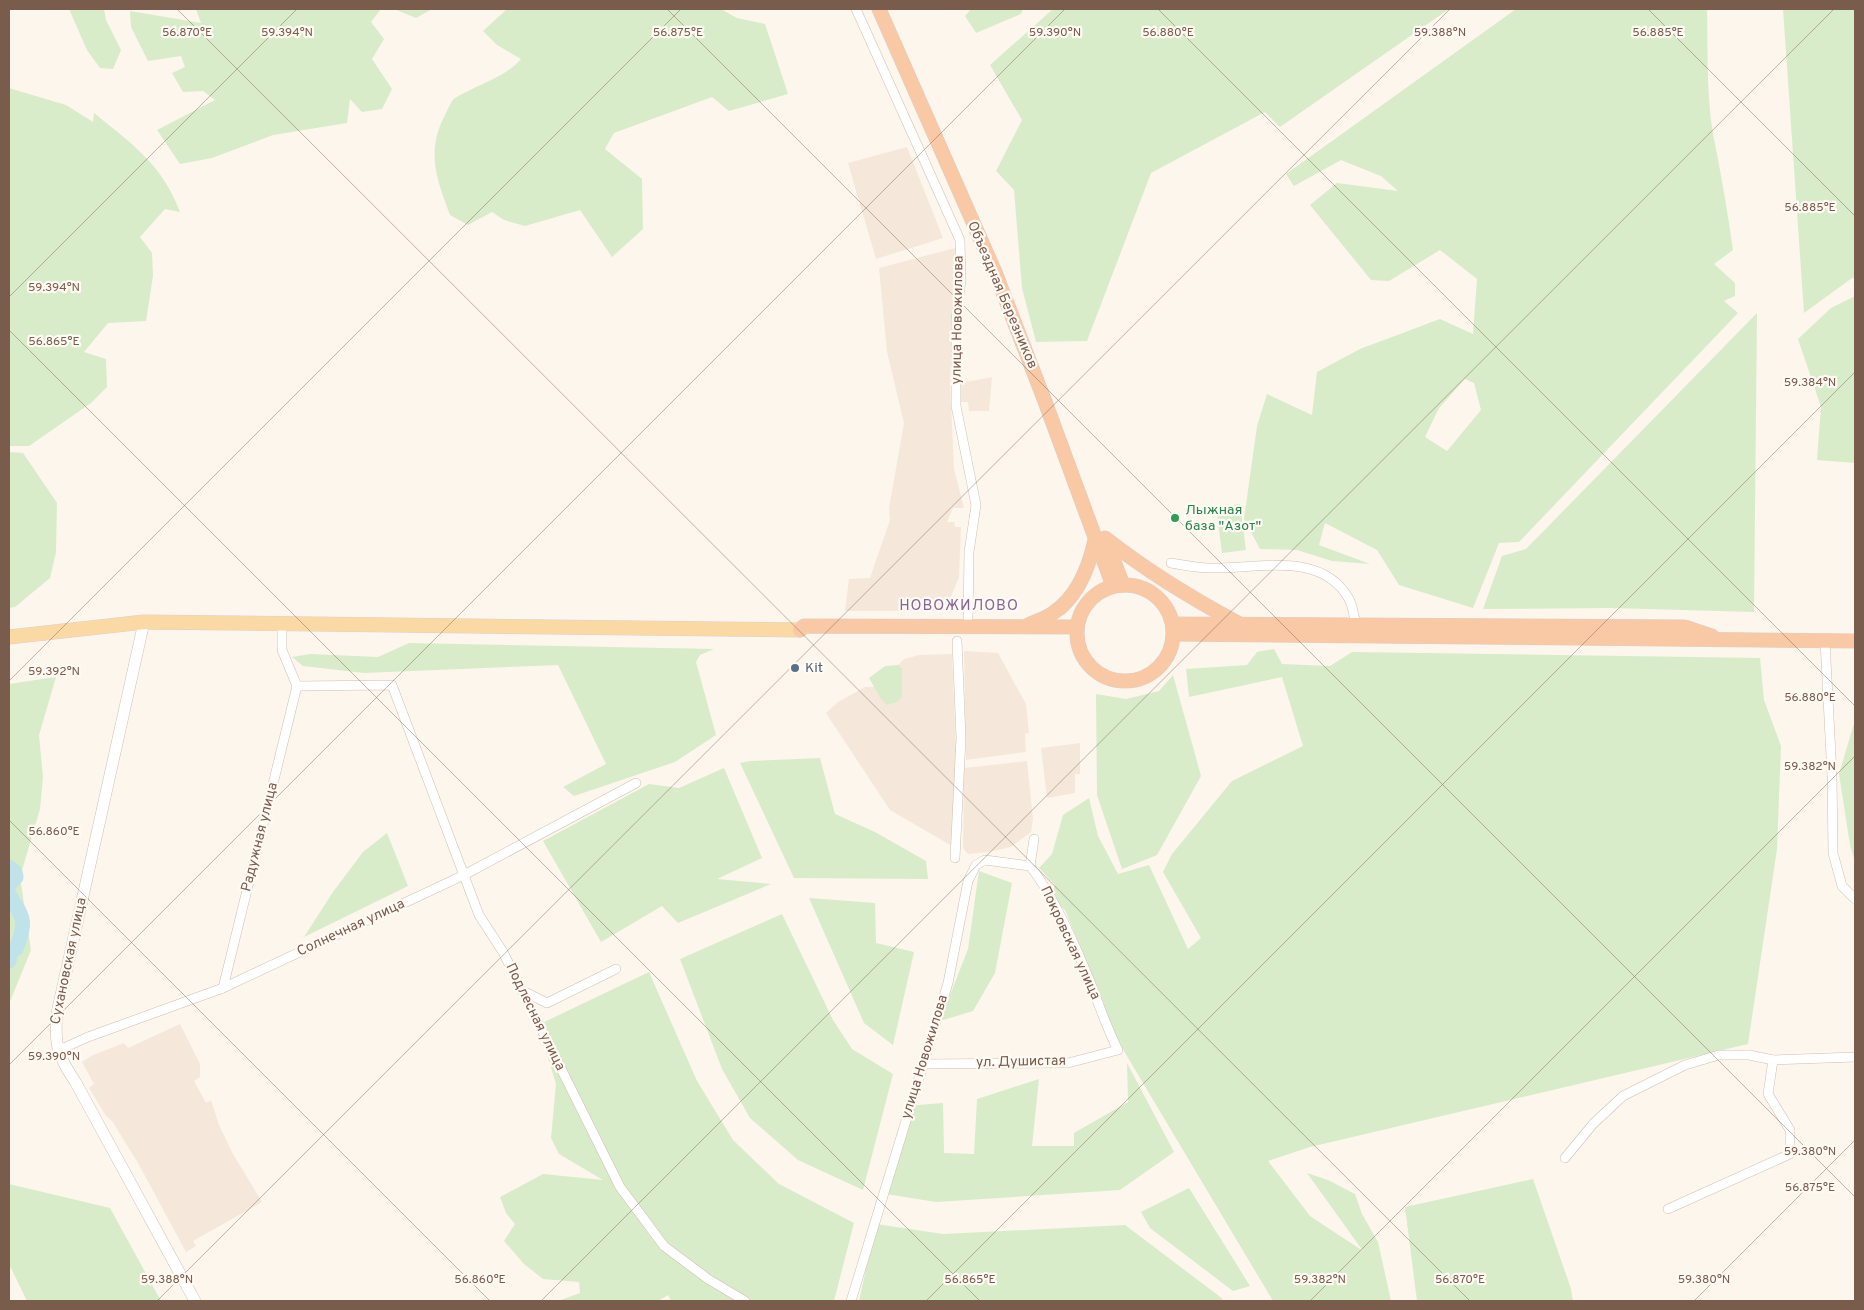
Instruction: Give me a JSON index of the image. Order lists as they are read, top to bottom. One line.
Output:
{"streets":{"highway":["Объездная Березников"],"street":["улица Новожилова","Радужная улица","Солнечная улица","Покровская улица","Сухановская улица","Подлесная улица","ул. Душистая"]},"crossings":[["улица Новожилова","Покровская улица"],["улица Новожилова","ул. Душистая"],["Радужная улица","Солнечная улица"],["Радужная улица","Подлесная улица"],["Солнечная улица","Сухановская улица"],["Солнечная улица","Подлесная улица"],["Покровская улица","ул. Душистая"]],"districts":["НОВОЖИЛОВО"],"places":["Лыжная база \"Азот\"","Kit"],"coordinates":["56.885°E","56.870°E","59.394°N","56.875°E","59.390°N","56.880°E","59.388°N","56.865°E","59.384°N","59.392°N","59.382°N","56.860°E","59.380°N"]}
